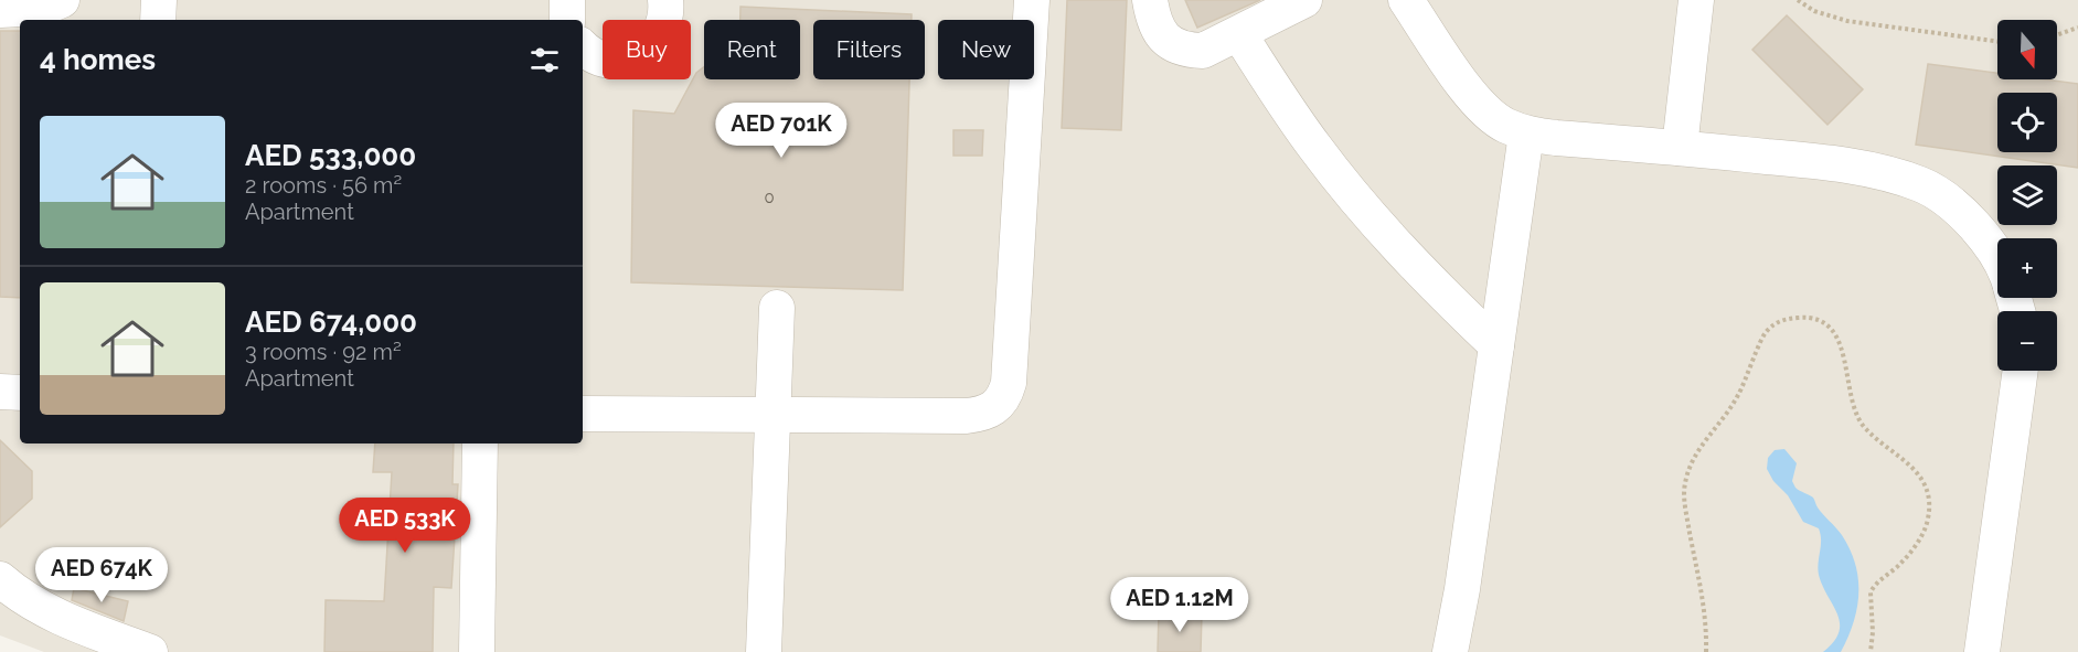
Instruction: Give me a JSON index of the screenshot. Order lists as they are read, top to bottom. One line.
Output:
{"house_numbers":["0"],"north":"bottom","page":{"map_buttons":["+","−"],"chip":["Buy","Rent","Filters","New"],"heading":"4 homes","list":[{"name":"AED 533,000","note":"2 rooms · 56 m² · Apartment"},{"name":"AED 674,000","note":"3 rooms · 92 m² · Apartment"}],"price":["AED 701K","AED 533K","AED 674K","AED 1.12M"]}}
